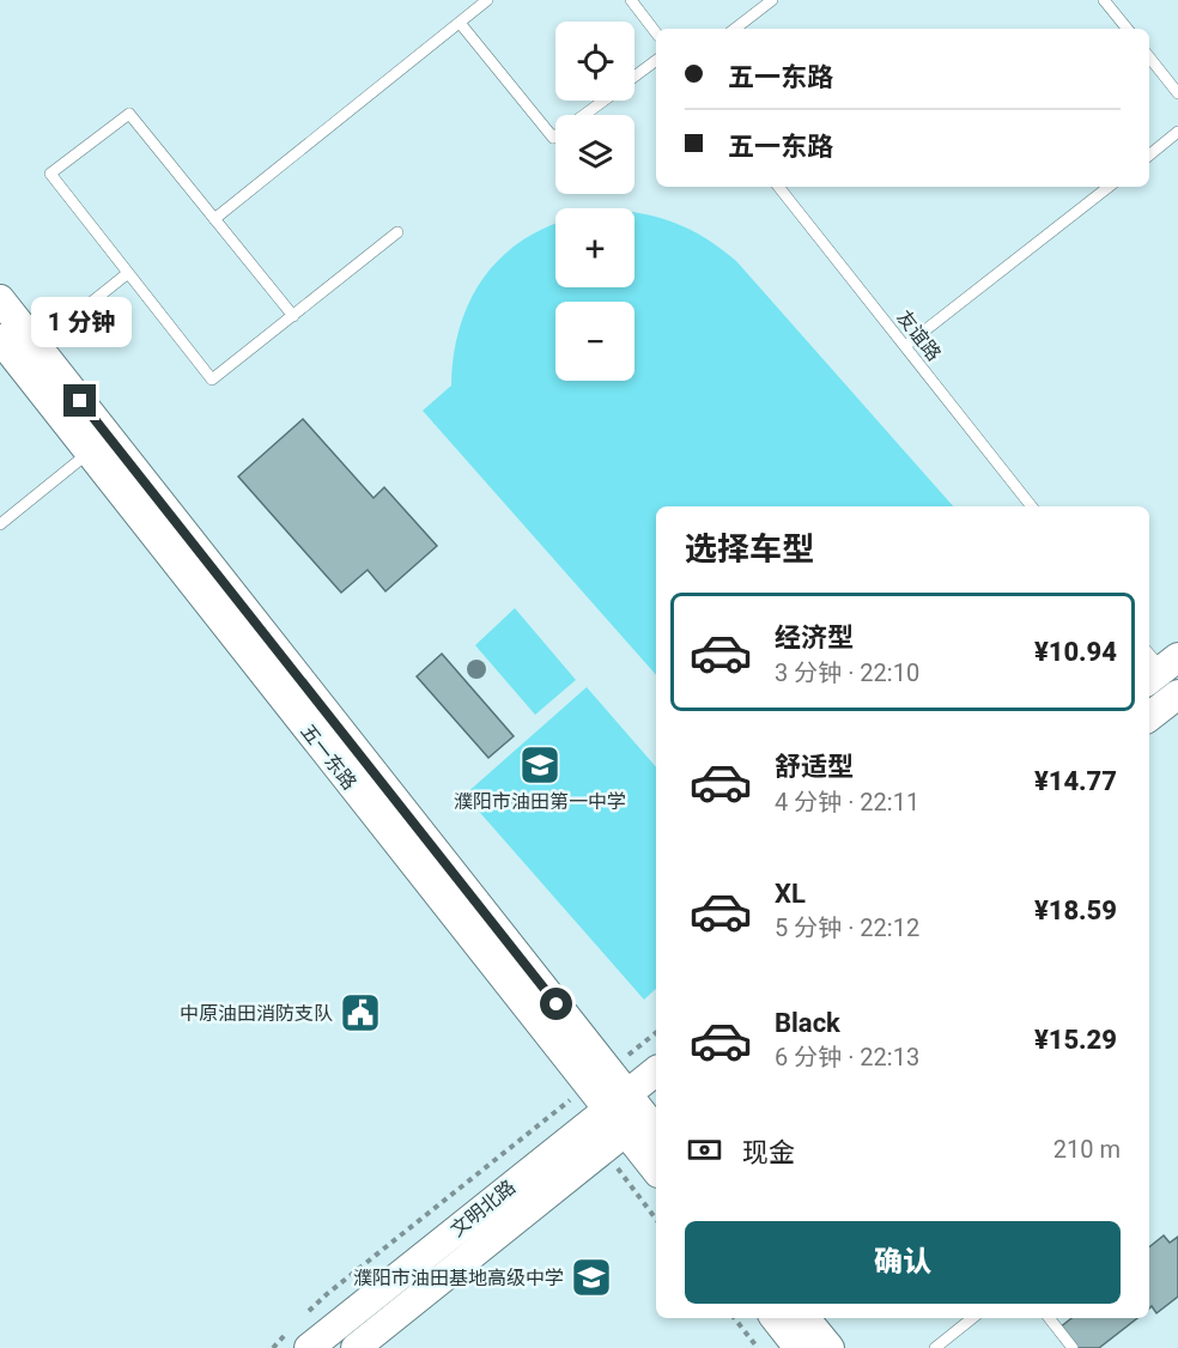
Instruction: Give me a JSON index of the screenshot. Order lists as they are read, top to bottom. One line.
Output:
{"streets":{"street":["五一东路","文明北路"],"lane":["友谊路"]},"crossings":[["五一东路","文明北路"]],"places":{"school or university":["濮阳市油田第一中学","濮阳市油田基地高级中学"],"public building":["中原油田消防支队"]},"page":{"map_buttons":["+","−"],"banner":["五一东路","五一东路"],"bubble":"1 分钟","heading":"选择车型","list":[{"name":"经济型","note":"3 分钟 · 22:10","value":"¥10.94"},{"name":"舒适型","note":"4 分钟 · 22:11","value":"¥14.77"},{"name":"XL","note":"5 分钟 · 22:12","value":"¥18.59"},{"name":"Black","note":"6 分钟 · 22:13","value":"¥15.29"}],"pay":["现金","210 m"],"buttons":"确认"}}
